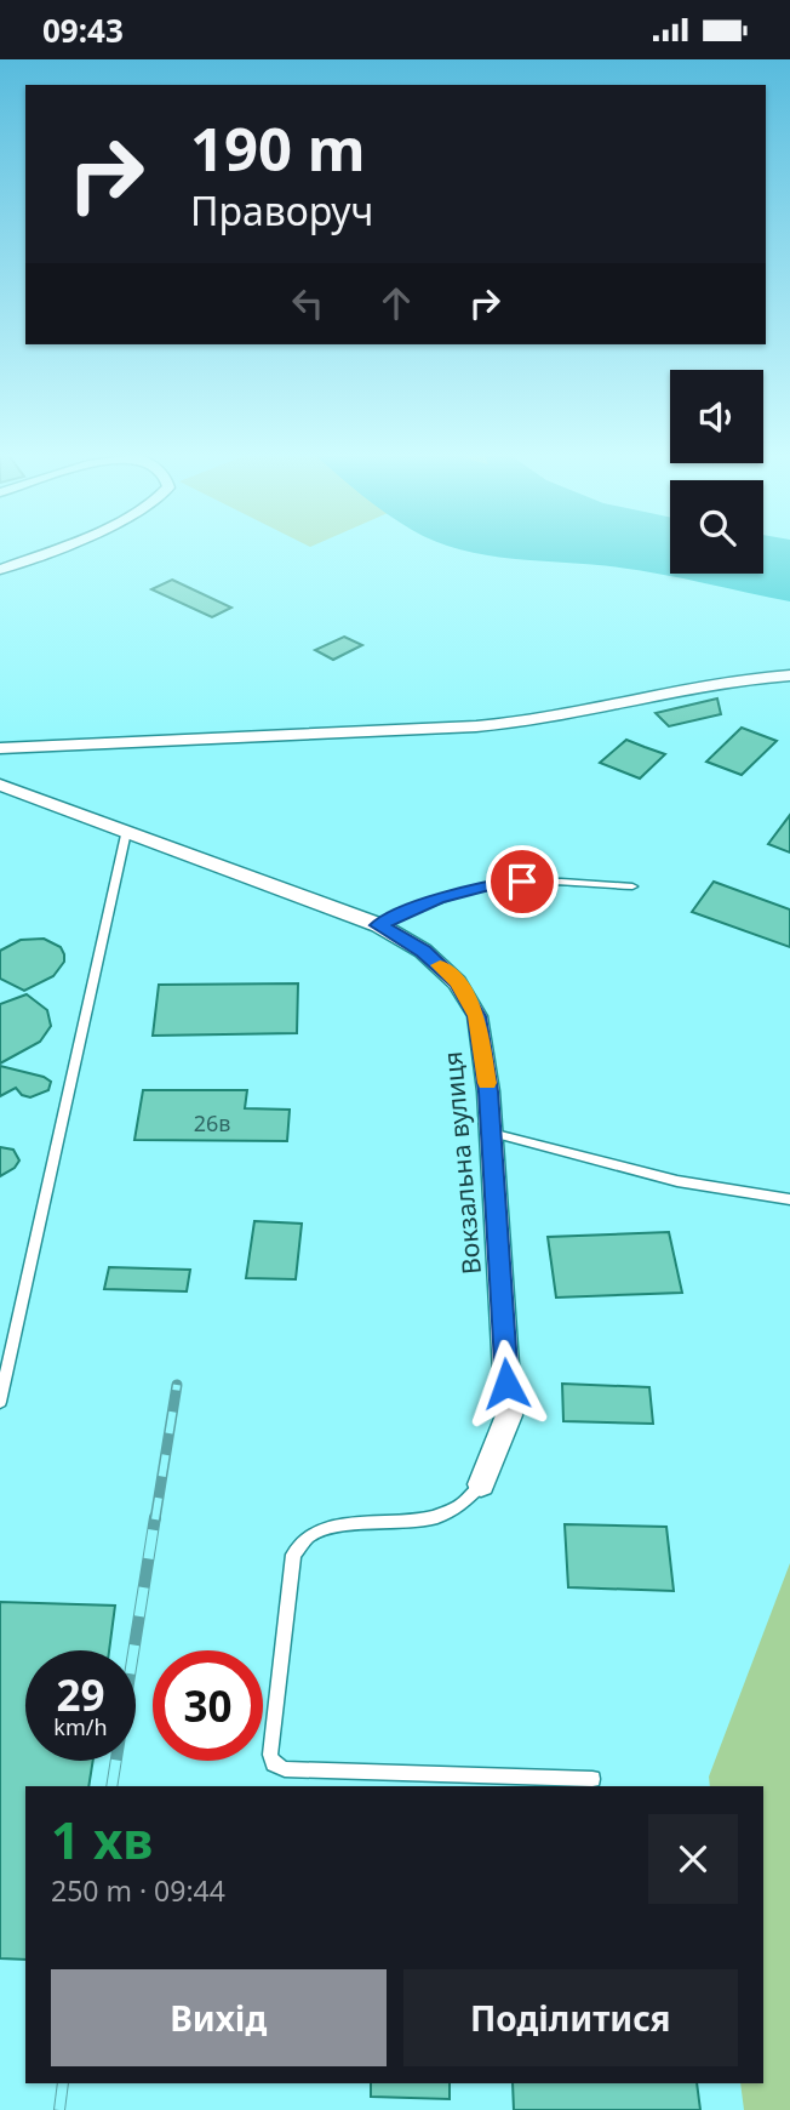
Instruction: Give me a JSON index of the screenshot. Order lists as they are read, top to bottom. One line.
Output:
{"streets":{"street":["Вокзальна вулиця"]},"house_numbers":["26в"],"page":{"status":"09:43","turn":["190 m","Праворуч"],"speed":"29 km/h","limit":"30","heading":["1 хв","250 m · 09:44"],"buttons":["Вихід","Поділитися"]}}
